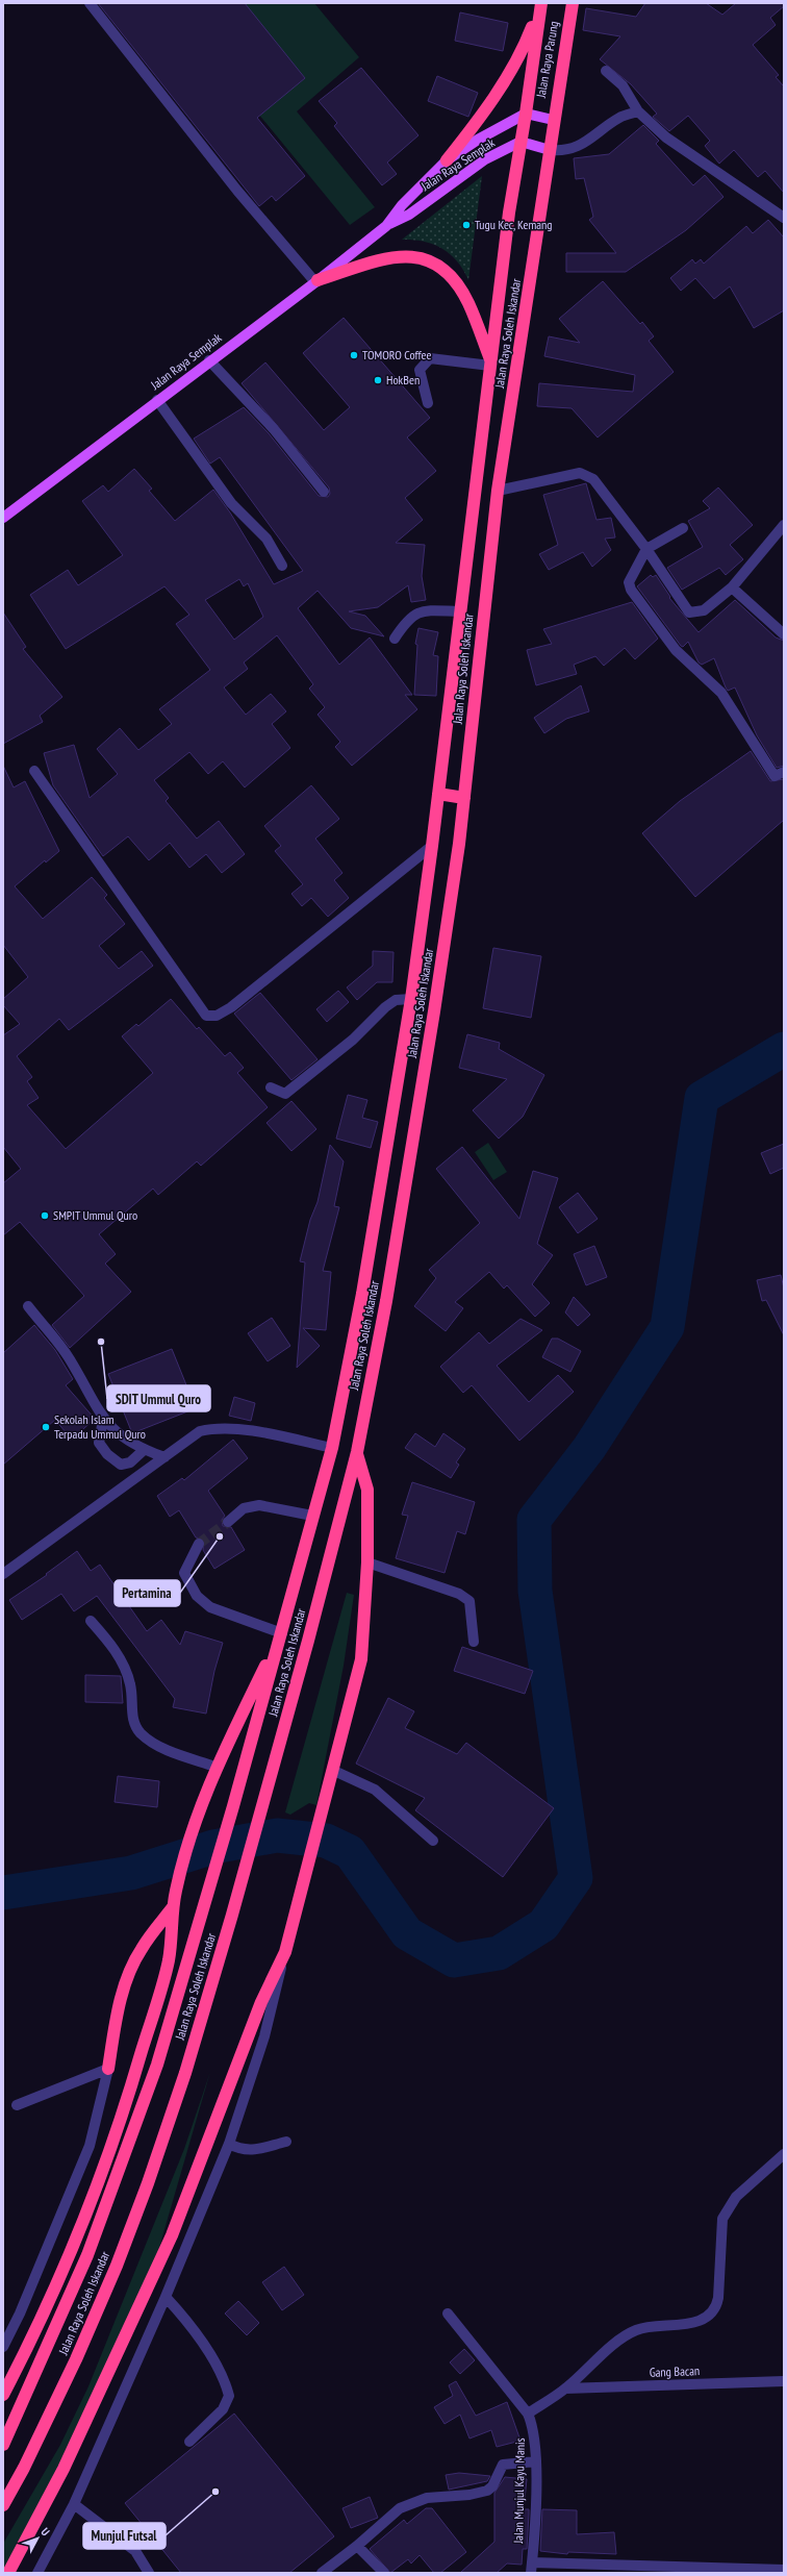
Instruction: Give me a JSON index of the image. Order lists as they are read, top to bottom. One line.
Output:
{"streets":{"highway":["Jalan Raya Parung","Jalan Raya Soleh Iskandar"],"main road":["Jalan Raya Semplak"],"street":["Gang Bacan","Jalan Munjul Kayu Manis"]},"crossings":[["Jalan Raya Parung","Jalan Raya Semplak"],["Jalan Raya Parung","Jalan Raya Soleh Iskandar"],["Jalan Raya Semplak","Jalan Raya Soleh Iskandar"]],"places":["Tugu Kec, Kemang","TOMORO Coffee","HokBen","SMPIT Ummul Quro","SDIT Ummul Quro","Sekolah Islam Terpadu Ummul Quro","Pertamina","Munjul Futsal"],"north":"top right"}
